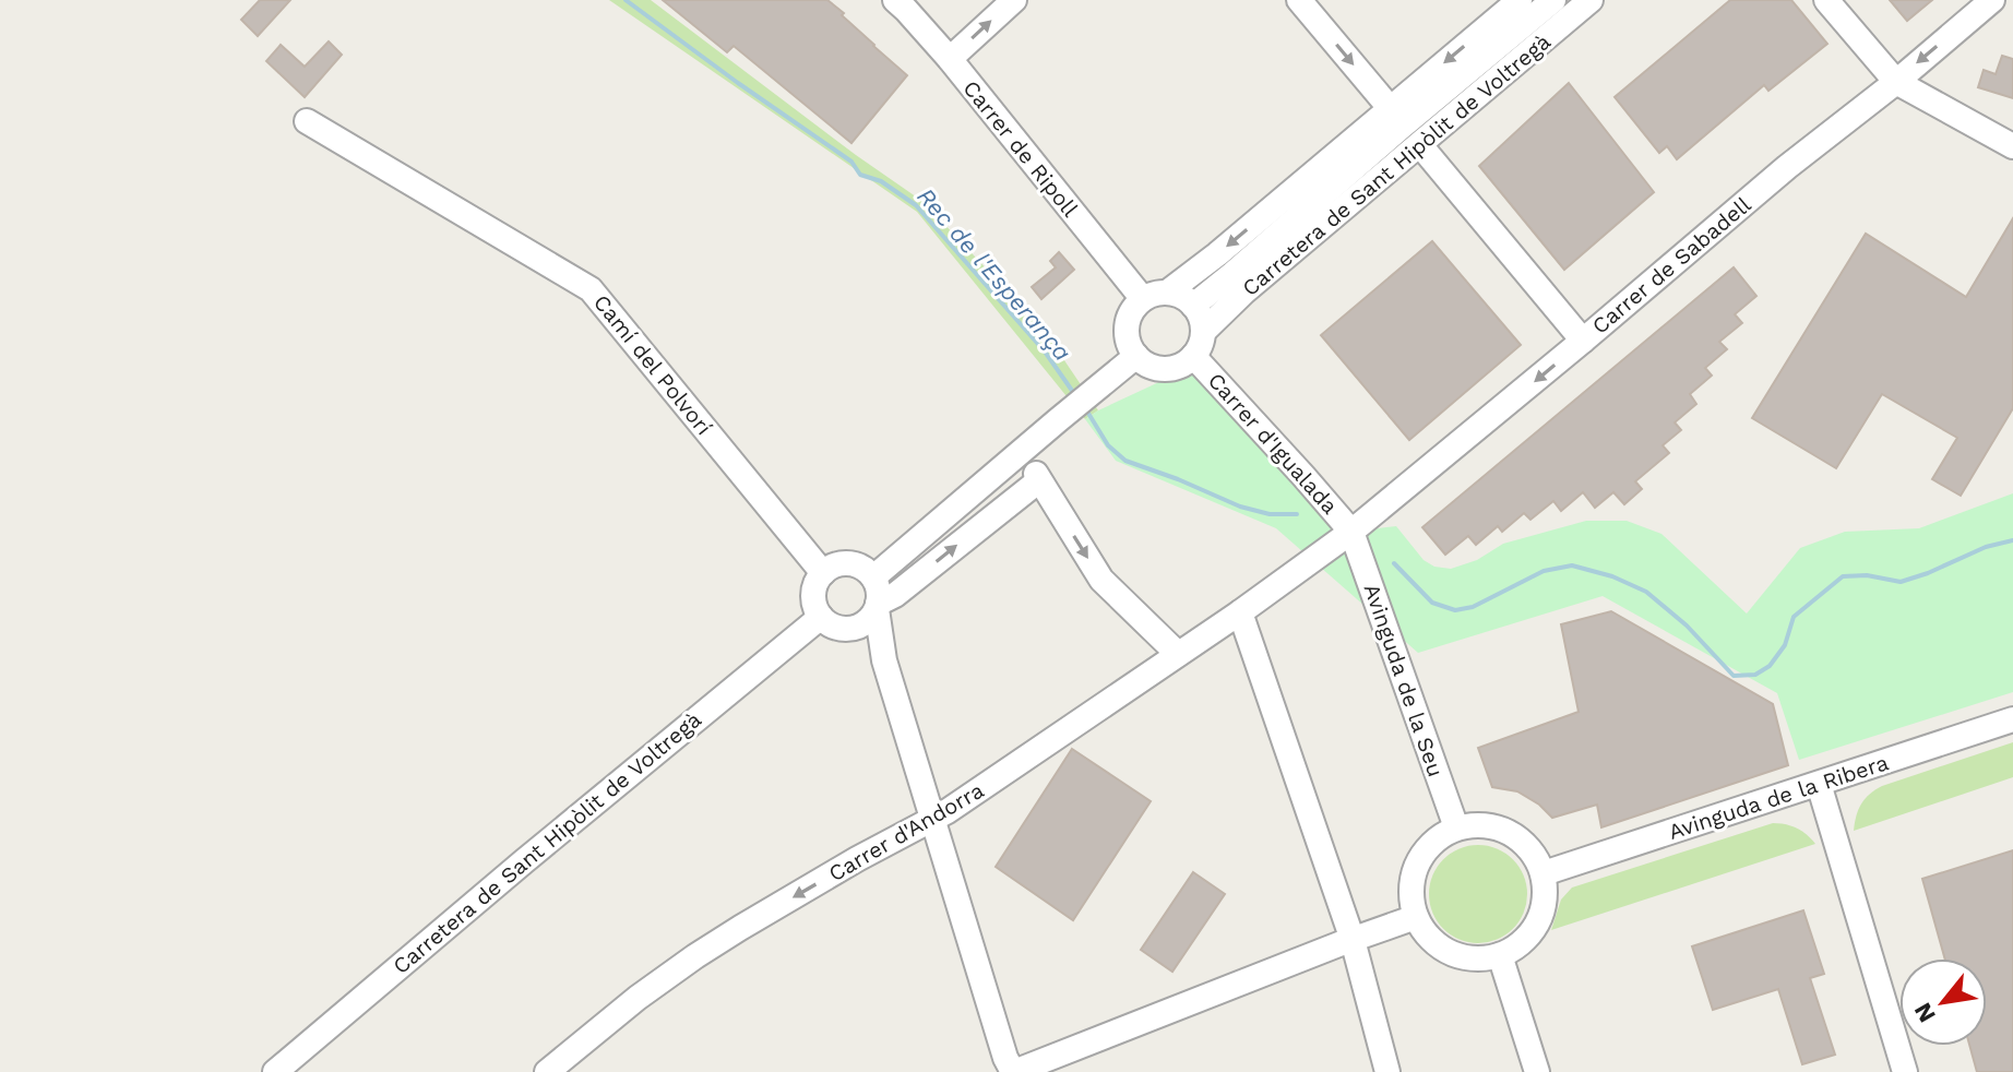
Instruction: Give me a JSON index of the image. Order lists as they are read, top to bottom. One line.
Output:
{"streets":{"street":["Carrer de Ripoll","Carretera de Sant Hipòlit de Voltregà","Carrer de Sabadell","Camí del Polvorí","Carrer d'Igualada","Avinguda de la Seu","Avinguda de la Ribera","Carrer d'Andorra"]},"crossings":[["Carrer de Ripoll","Carretera de Sant Hipòlit de Voltregà"],["Carrer de Ripoll","Carrer d'Igualada"],["Carretera de Sant Hipòlit de Voltregà","Camí del Polvorí"],["Carretera de Sant Hipòlit de Voltregà","Carrer d'Igualada"],["Carrer de Sabadell","Carrer d'Igualada"],["Carrer de Sabadell","Avinguda de la Seu"],["Carrer de Sabadell","Carrer d'Andorra"],["Carrer d'Igualada","Avinguda de la Seu"],["Carrer d'Igualada","Carrer d'Andorra"],["Avinguda de la Seu","Avinguda de la Ribera"],["Avinguda de la Seu","Carrer d'Andorra"]],"one_way":["Carrer de Sabadell","Carrer d'Andorra"],"water":["Rec de l'Esperança"],"north":"bottom left"}
